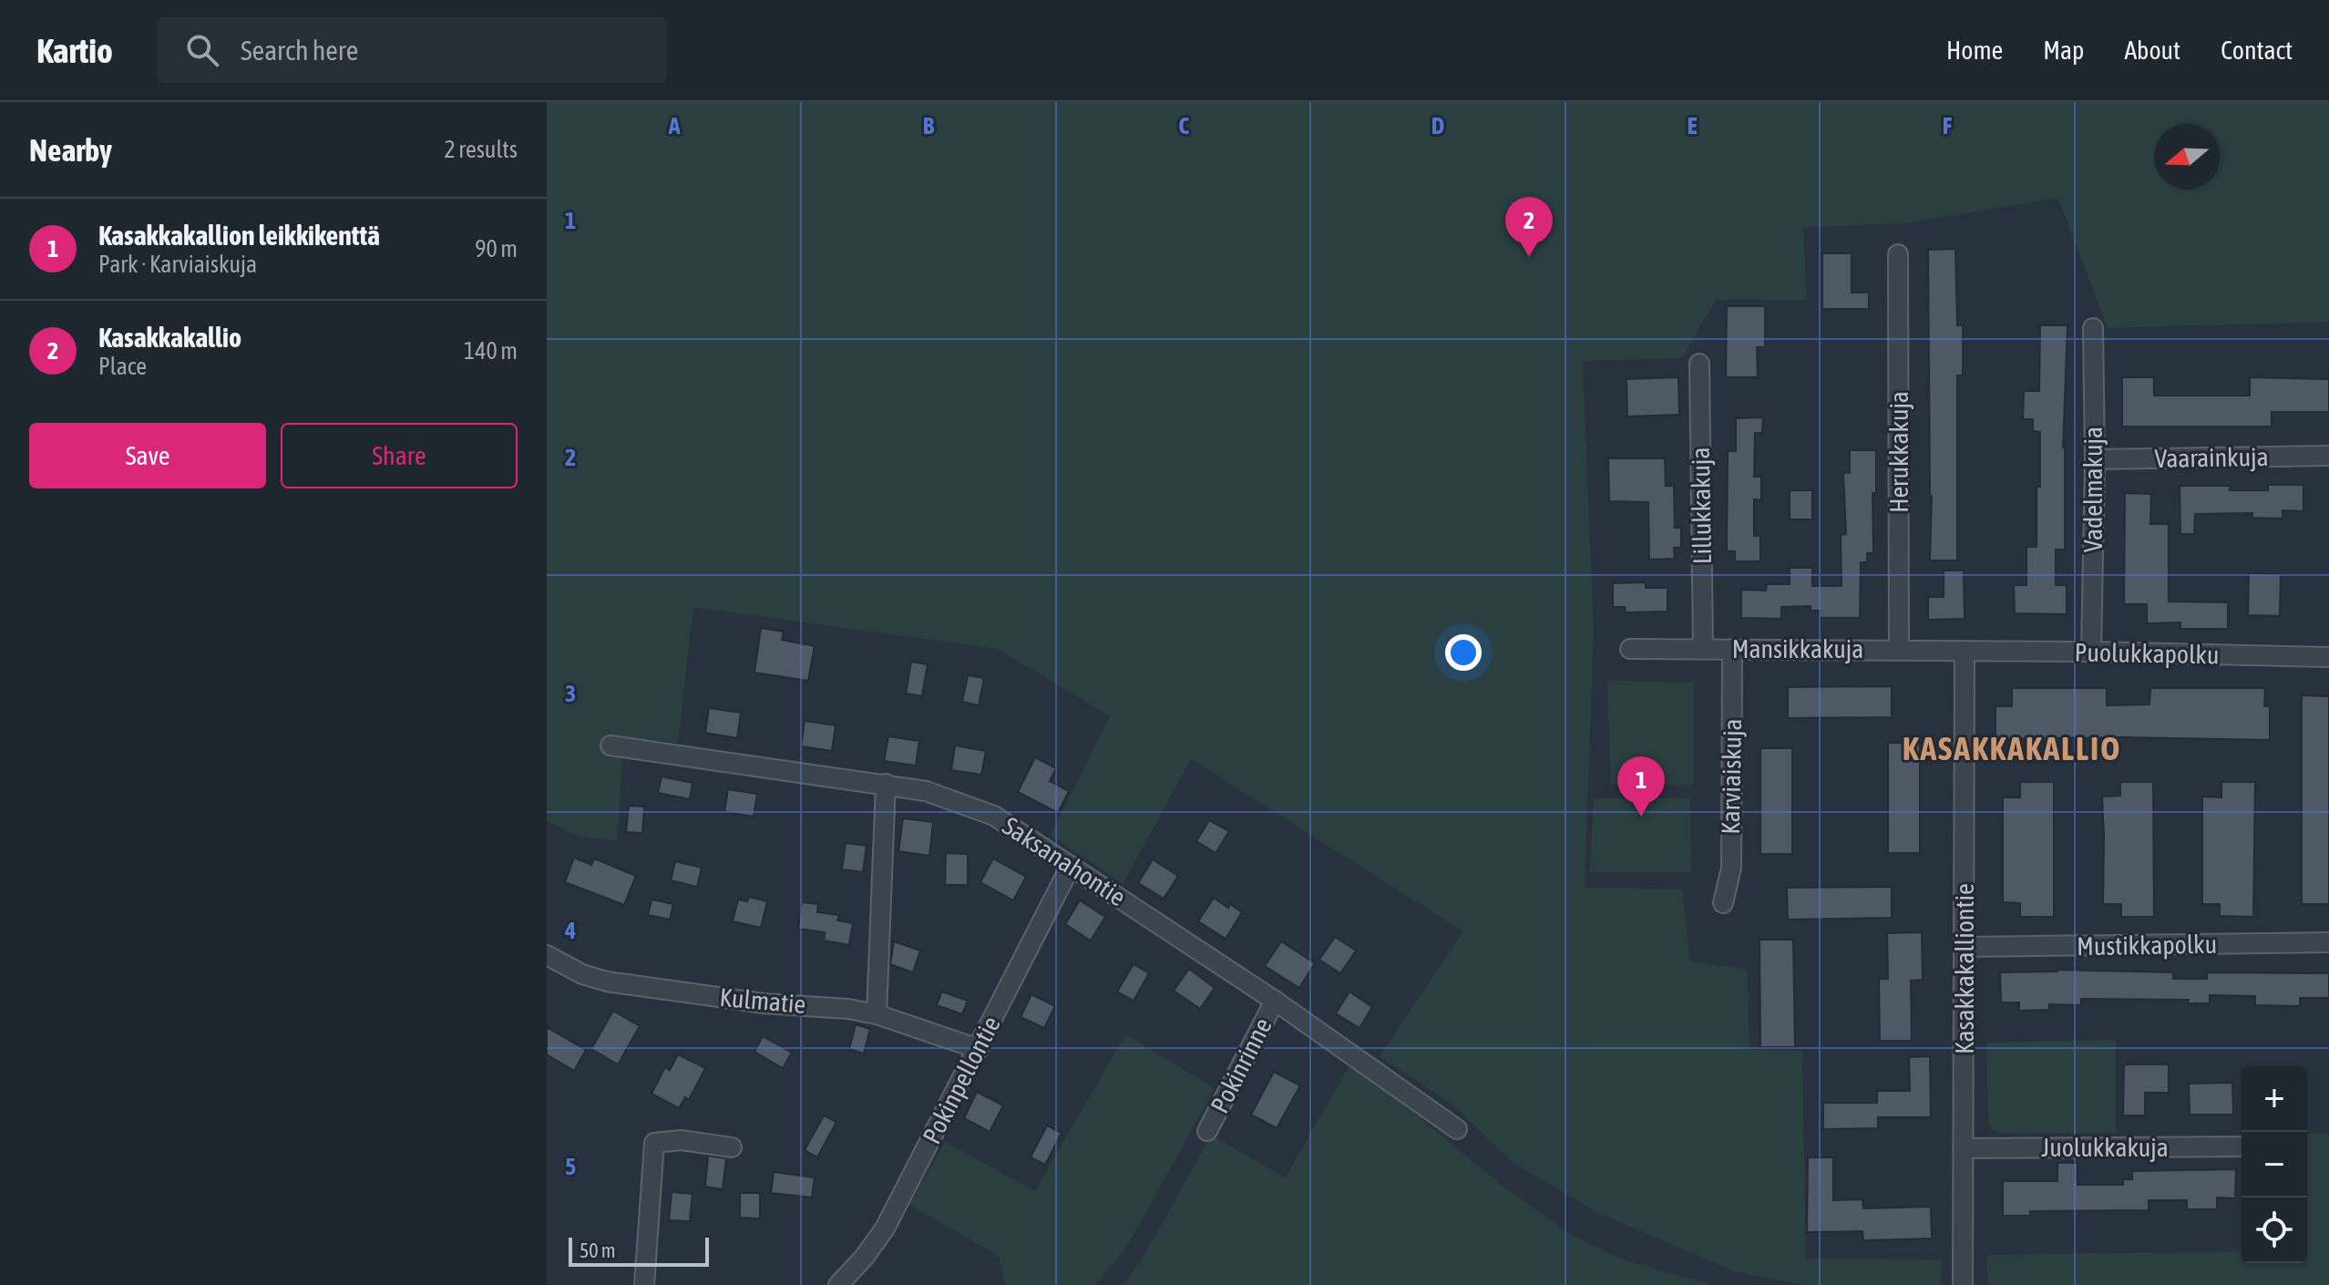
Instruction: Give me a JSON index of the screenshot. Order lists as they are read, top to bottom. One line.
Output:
{"streets":{"street":["Herukkakuja","Vaarainkuja","Vadelmakuja","Lillukkakuja","Mansikkakuja","Puolukkapolku","Karviaiskuja","Saksanahontie","Mustikkapolku","Kasakkakalliontie","Kulmatie","Pokinrinne","Pokinpellontie","Juolukkakuja"]},"crossings":[["Herukkakuja","Mansikkakuja"],["Vaarainkuja","Vadelmakuja"],["Vadelmakuja","Puolukkapolku"],["Lillukkakuja","Mansikkakuja"],["Mansikkakuja","Puolukkapolku"],["Mansikkakuja","Karviaiskuja"],["Mansikkakuja","Kasakkakalliontie"],["Puolukkapolku","Kasakkakalliontie"],["Saksanahontie","Pokinrinne"],["Saksanahontie","Pokinpellontie"],["Mustikkapolku","Kasakkakalliontie"],["Kasakkakalliontie","Juolukkakuja"],["Kulmatie","Pokinpellontie"]],"districts":["KASAKKAKALLIO"],"scale_bar":"50 m","north":"left","page":{"header":"Kartio","search":"Search here","nav":["Home","Map","About","Contact"],"heading":["Nearby","2 results"],"list":[{"mark":"1","name":"Kasakkakallion leikkikenttä","note":"Park · Karviaiskuja","value":"90 m"},{"mark":"2","name":"Kasakkakallio","note":"Place","value":"140 m"}],"pins":["2","1"],"buttons":["Save","Share"],"map_buttons":["+","−"],"scale":"50 m"},"grid":{"columns":["A","B","C","D","E","F"],"rows":["1","2","3","4","5"]}}
